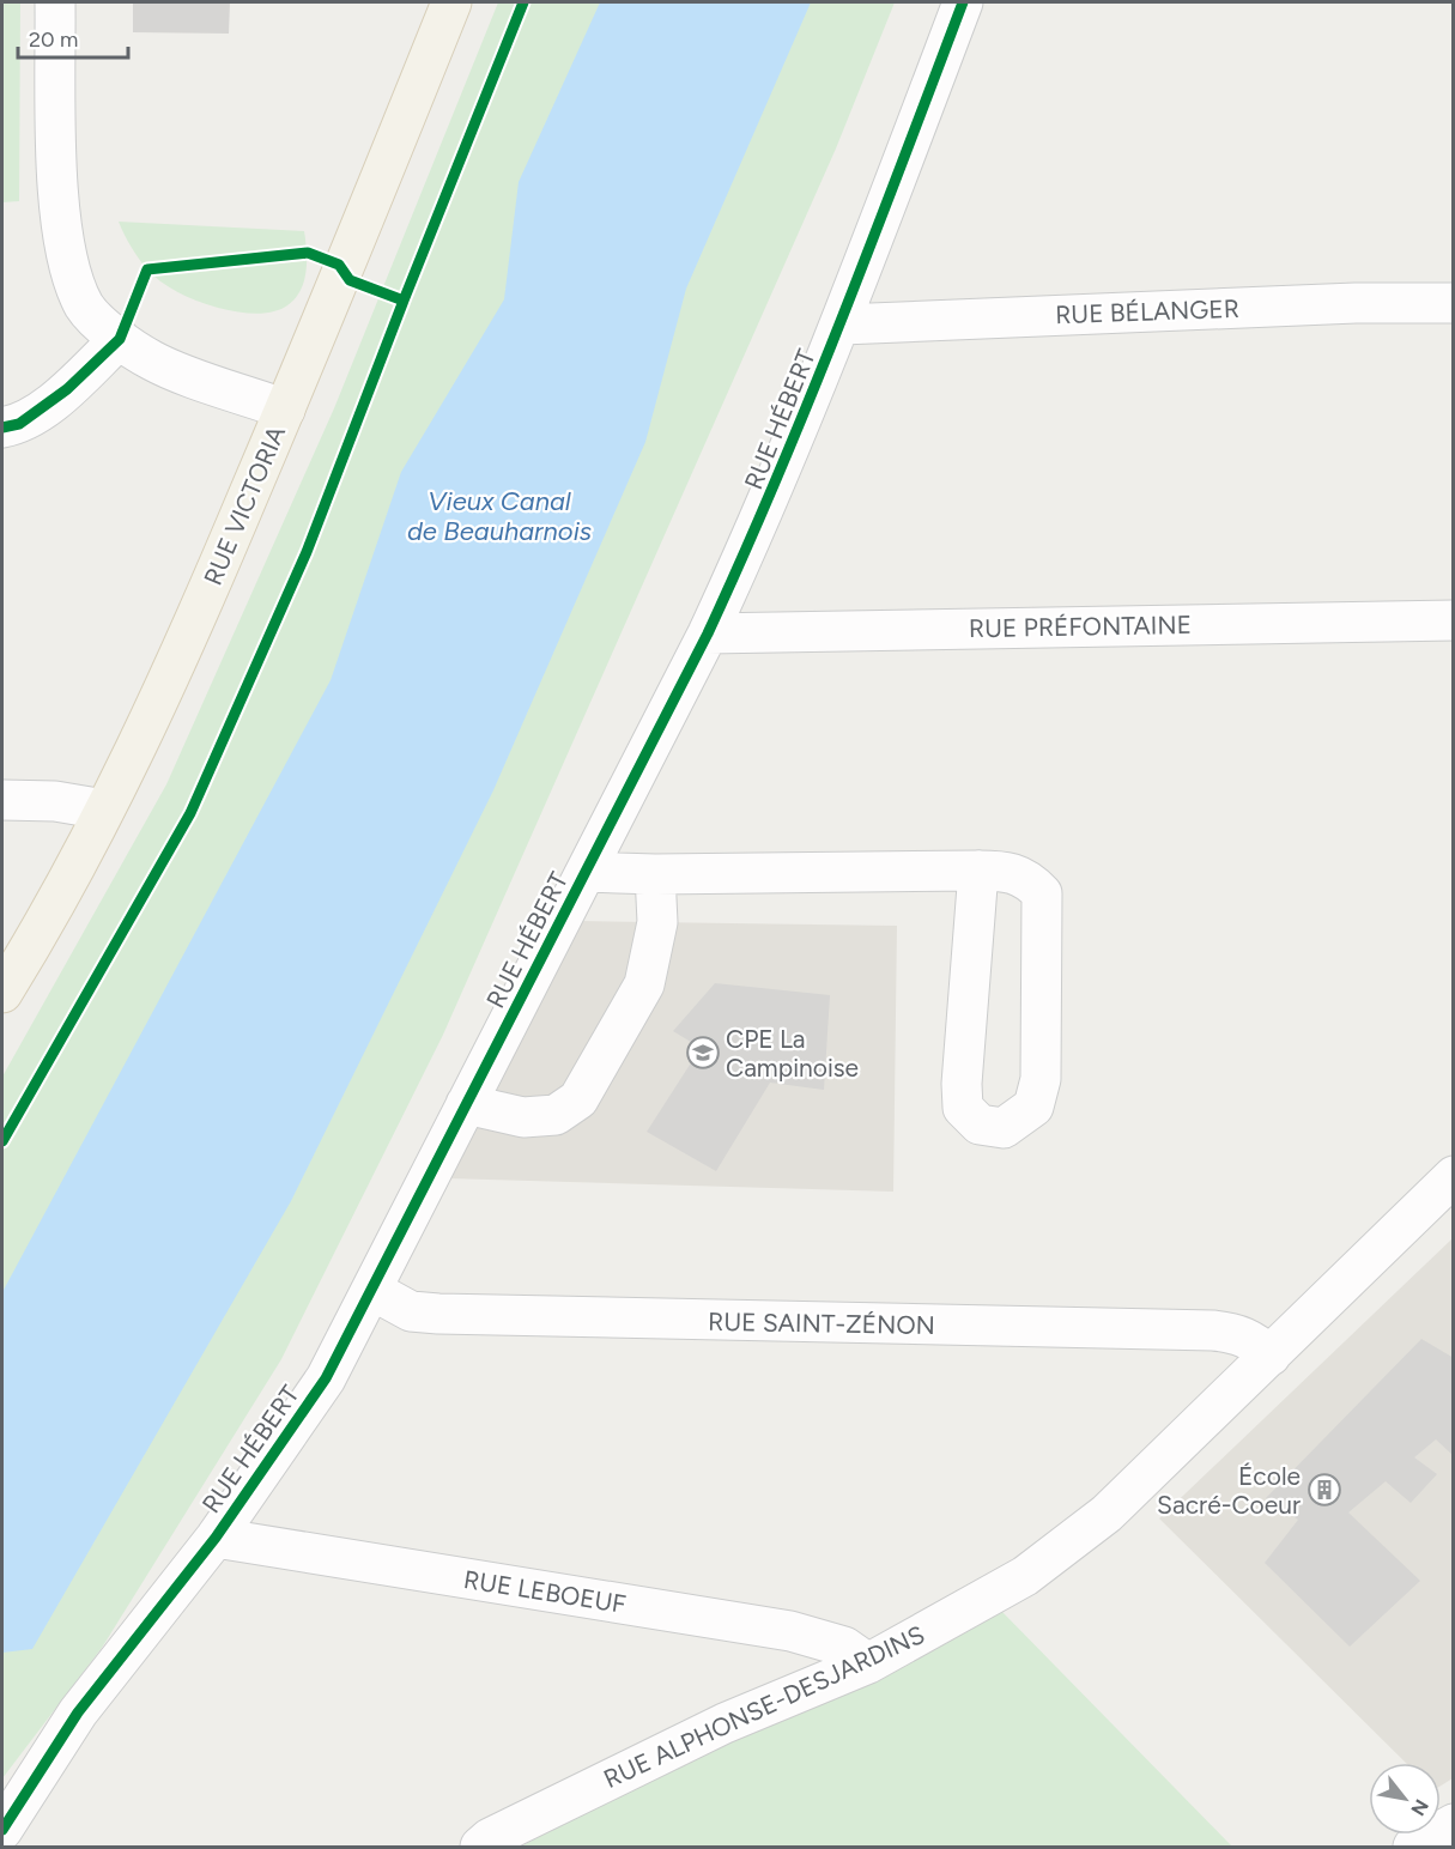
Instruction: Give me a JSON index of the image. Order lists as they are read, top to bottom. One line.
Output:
{"streets":{"main road":["RUE VICTORIA"],"street":["RUE BÉLANGER","RUE HÉBERT","RUE PRÉFONTAINE","RUE SAINT-ZÉNON","RUE LEBOEUF","RUE ALPHONSE-DESJARDINS"]},"crossings":[["RUE BÉLANGER","RUE HÉBERT"],["RUE HÉBERT","RUE PRÉFONTAINE"],["RUE HÉBERT","RUE SAINT-ZÉNON"],["RUE HÉBERT","RUE LEBOEUF"],["RUE SAINT-ZÉNON","RUE ALPHONSE-DESJARDINS"],["RUE LEBOEUF","RUE ALPHONSE-DESJARDINS"]],"water":["Vieux Canal de Beauharnois"],"places":{"school or university":["CPE La Campinoise"],"building":["École Sacré-Coeur"]},"scale_bar":"20 m","north":"bottom right"}
